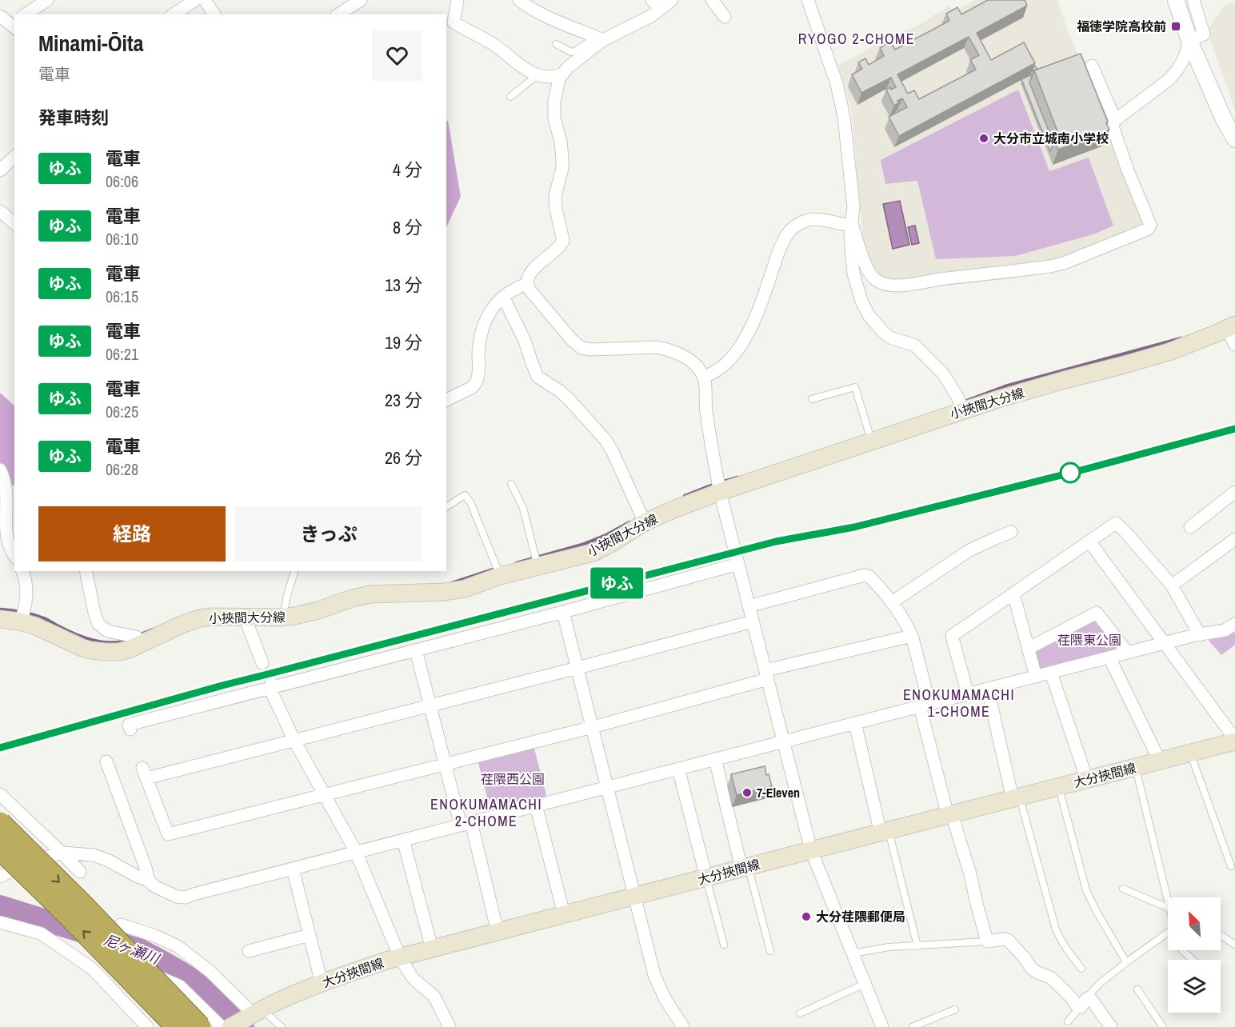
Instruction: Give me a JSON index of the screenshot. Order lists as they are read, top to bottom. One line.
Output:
{"streets":{"main road":["小挾間大分線","大分挾間線"]},"districts":["RYOGO 2-CHOME","ENOKUMAMACHI 1-CHOME","ENOKUMAMACHI 2-CHOME"],"water":["尼ヶ瀬川"],"parks":["荏隈東公園","荏隈西公園"],"places":{"transit":["福徳学院高校前"],"other":["大分市立城南小学校","7-Eleven","大分荏隈郵便局"]},"north":"top left","page":{"on_map":"ゆふ","heading":[["Minami-Ōita","電車"],"発車時刻"],"list":[{"mark":"ゆふ","name":"電車","note":"06:06","value":"4 分"},{"mark":"ゆふ","name":"電車","note":"06:10","value":"8 分"},{"mark":"ゆふ","name":"電車","note":"06:15","value":"13 分"},{"mark":"ゆふ","name":"電車","note":"06:21","value":"19 分"},{"mark":"ゆふ","name":"電車","note":"06:25","value":"23 分"},{"mark":"ゆふ","name":"電車","note":"06:28","value":"26 分"}],"buttons":["経路","きっぷ"]}}
